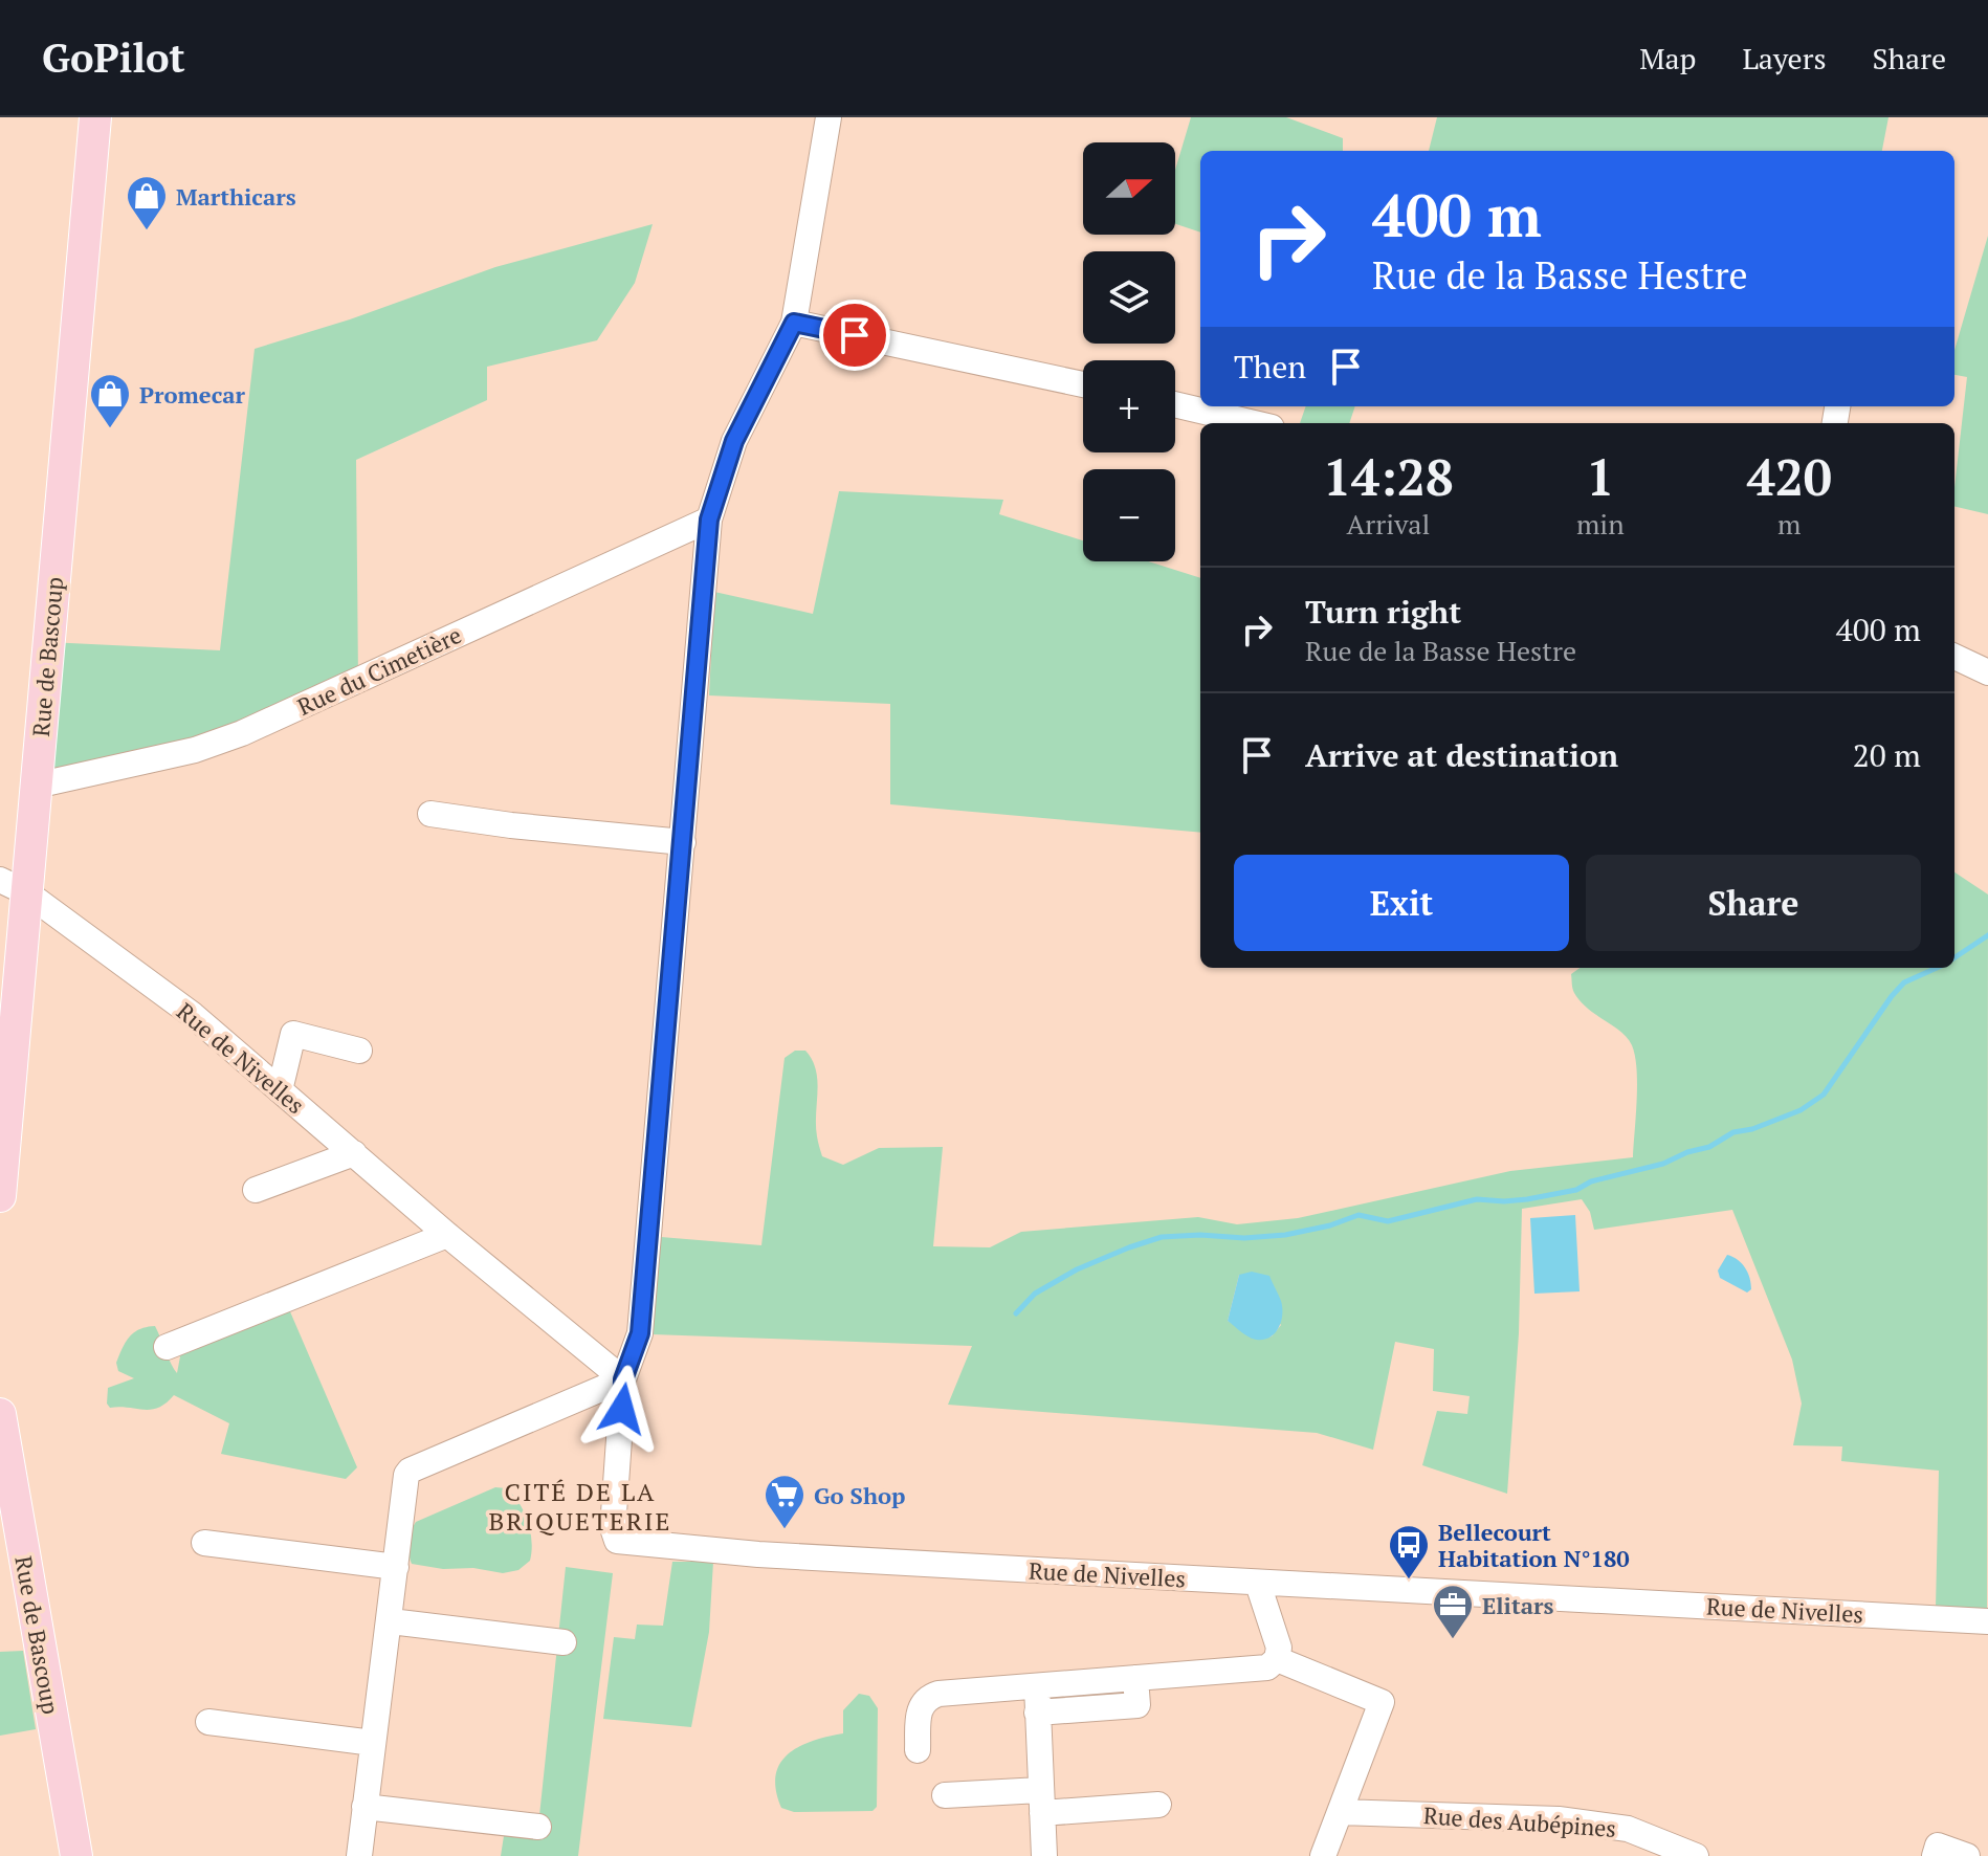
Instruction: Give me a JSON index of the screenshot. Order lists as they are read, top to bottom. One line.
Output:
{"streets":{"main road":["Rue de Bascoup"],"street":["Rue du Cimetière","Rue de Nivelles","Rue des Aubépines"]},"crossings":[["Rue de Bascoup","Rue du Cimetière"],["Rue de Bascoup","Rue de Nivelles"]],"districts":["CITÉ DE LA BRIQUETERIE"],"places":{"shop":["Marthicars","Promecar"],"supermarket":["Go Shop"],"bus stop":["Bellecourt Habitation N°180"],"office":["Elitars"]},"north":"right","page":{"header":"GoPilot","nav":["Map","Layers","Share"],"map_buttons":["+","−"],"turn":["400 m","Rue de la Basse Hestre"],"then":"Then","eta":["14:28","Arrival","1","min","420","m"],"list":[{"name":"Turn right","note":"Rue de la Basse Hestre","value":"400 m"},{"name":"Arrive at destination","value":"20 m"}],"buttons":["Exit","Share"]}}
